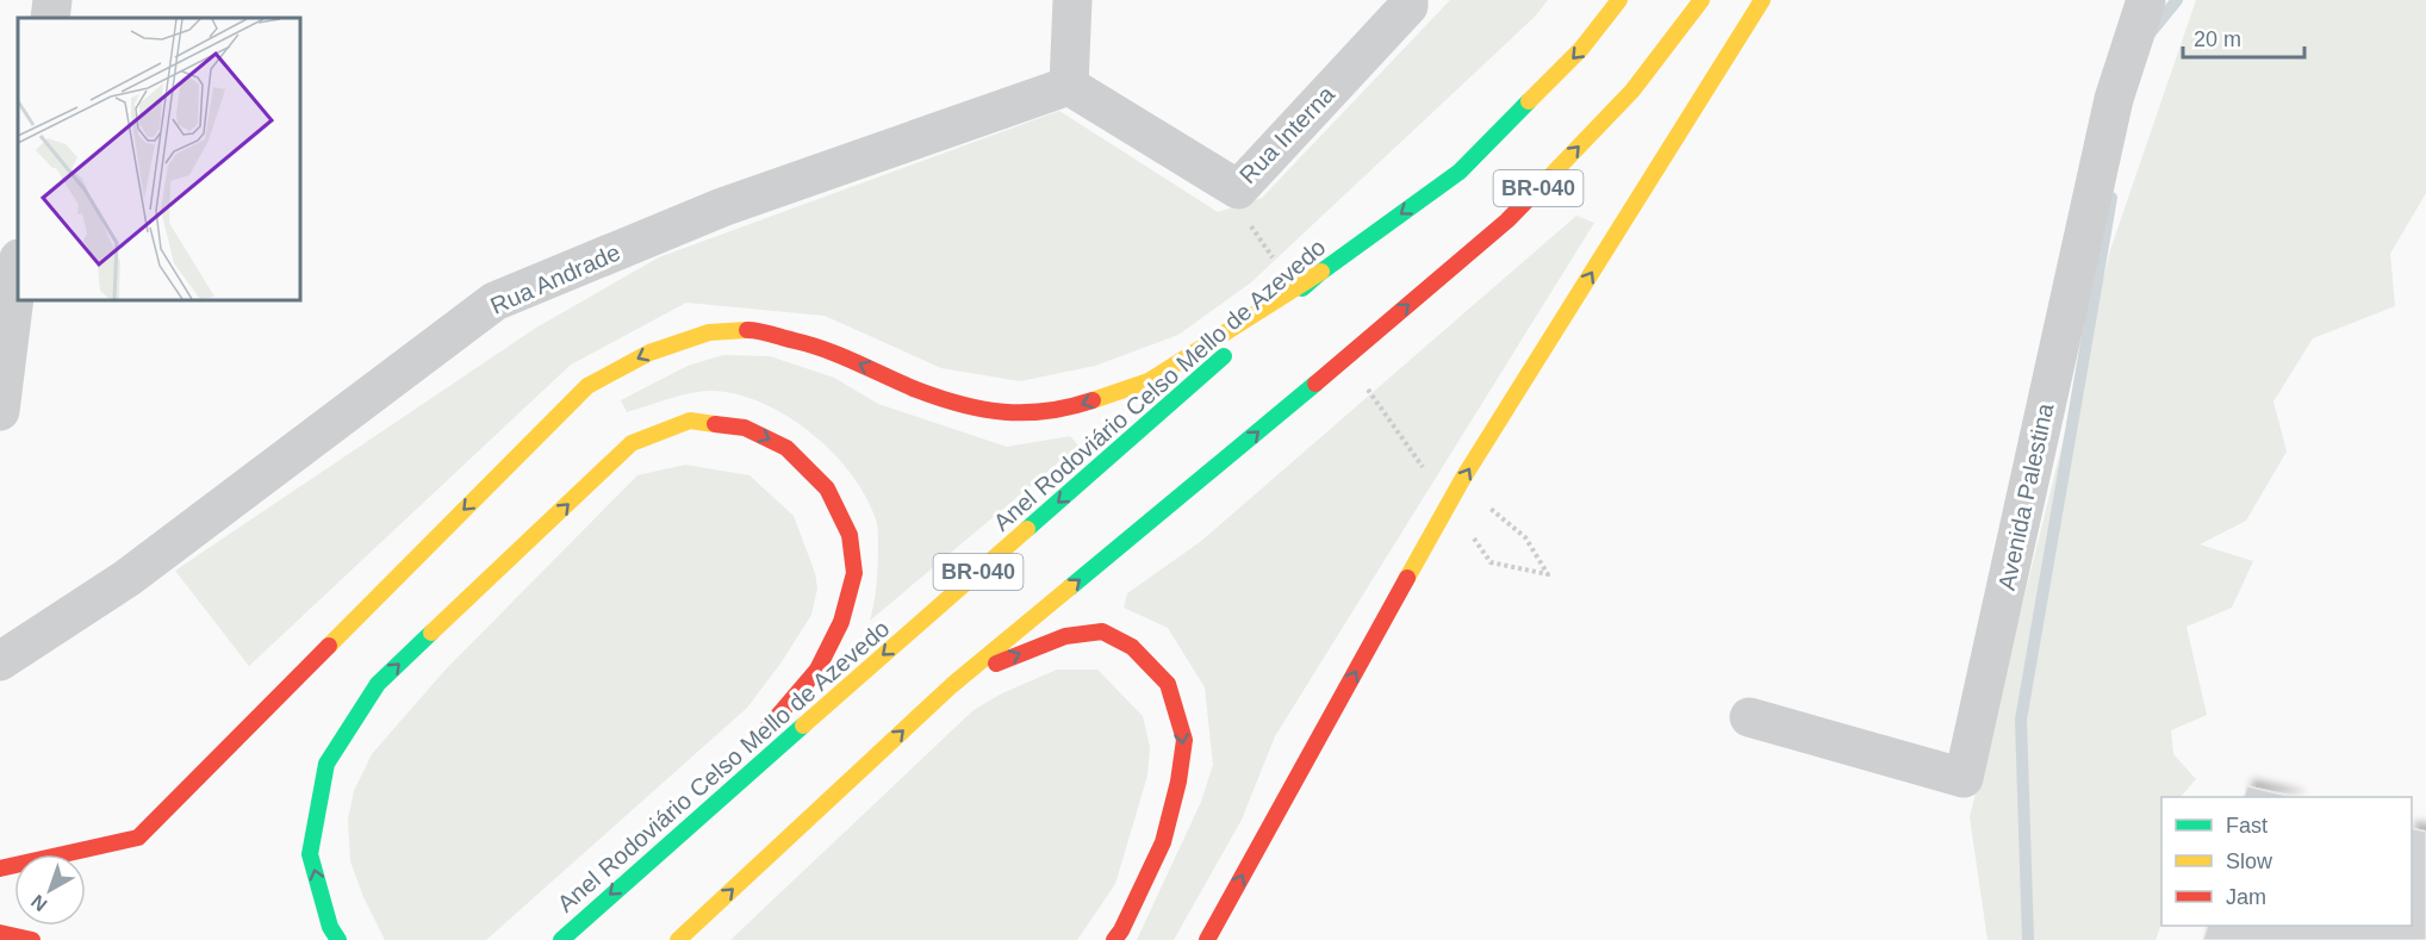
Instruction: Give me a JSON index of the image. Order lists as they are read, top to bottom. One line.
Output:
{"streets":{"highway":["BR-040","Anel Rodoviário Celso Mello de Azevedo"],"street":["Rua Interna","Rua Andrade","Avenida Palestina"]},"crossings":[["Rua Interna","Rua Andrade"]],"legend":["Fast","Slow","Jam"],"scale_bar":"20 m","north":"bottom left"}
